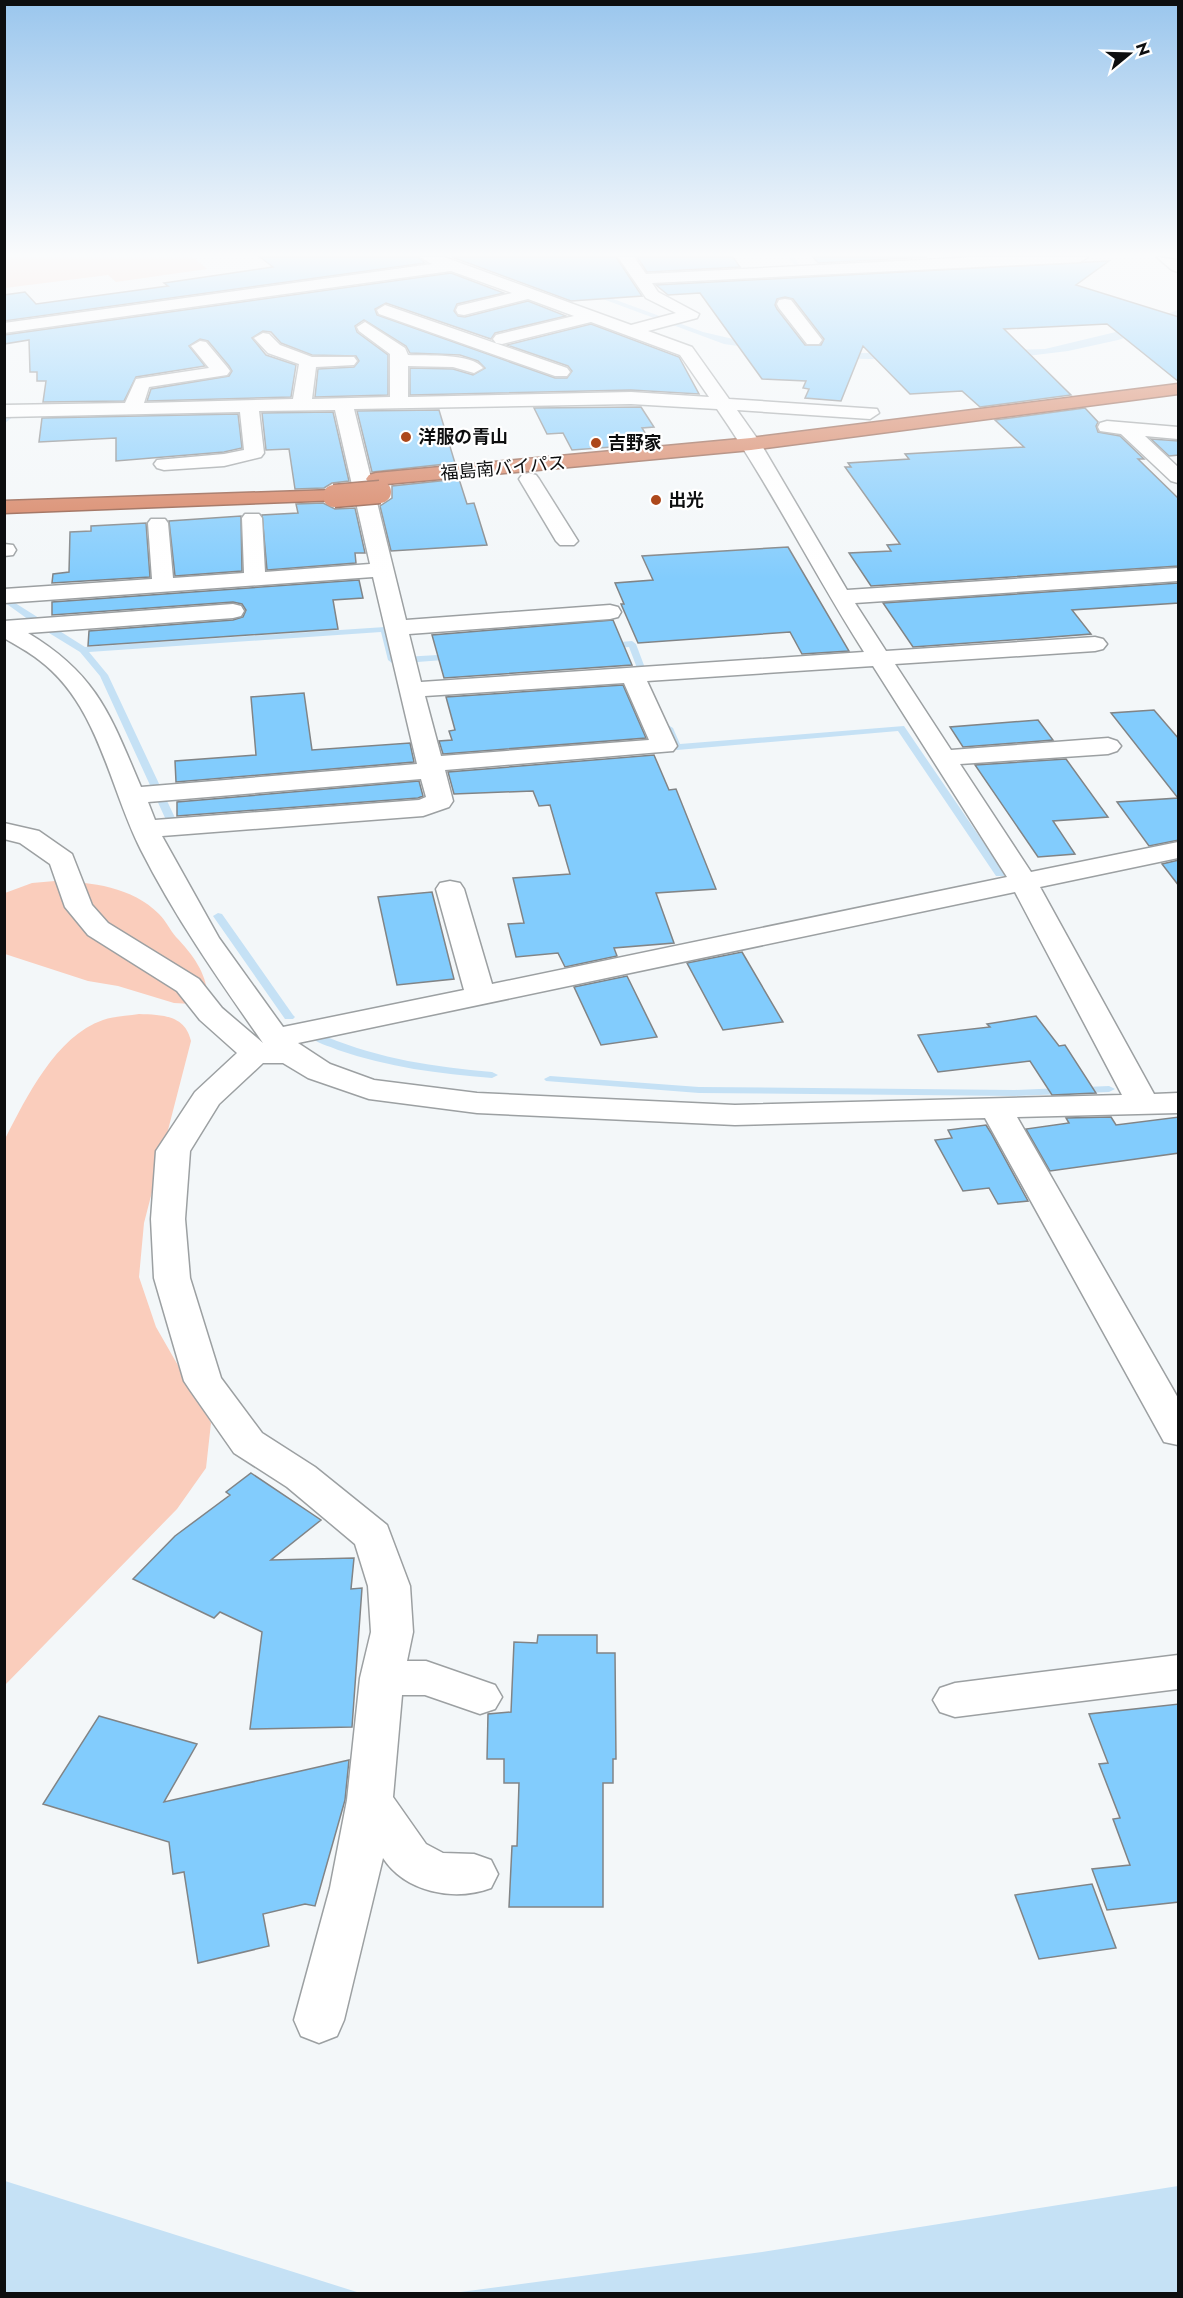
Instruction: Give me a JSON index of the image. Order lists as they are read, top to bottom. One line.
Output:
{"streets":{"highway":["福島南バイパス"]},"places":["洋服の青山","吉野家","出光"],"north":"right"}
